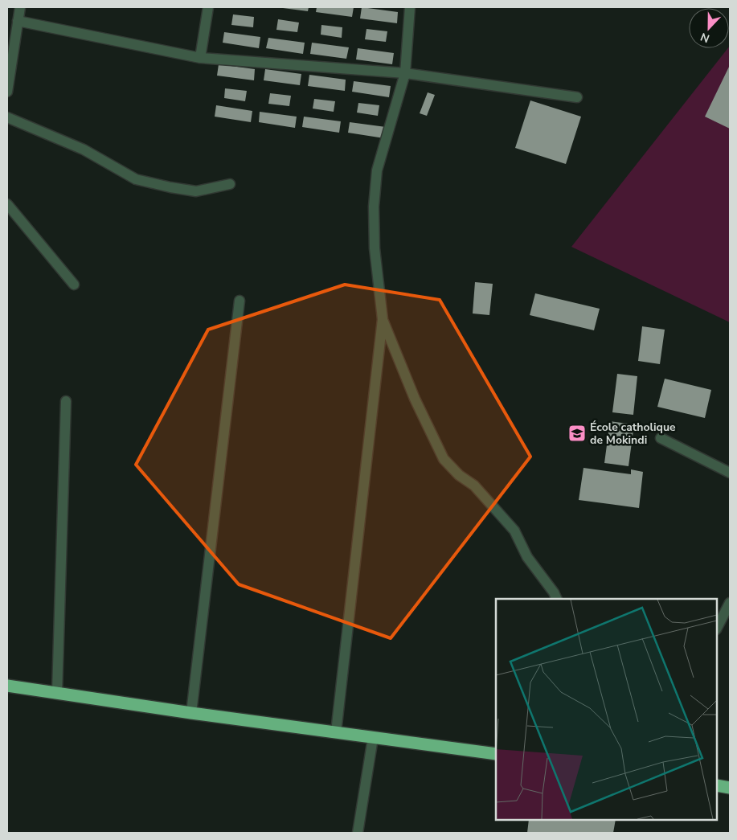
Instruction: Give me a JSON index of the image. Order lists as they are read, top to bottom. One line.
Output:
{"places":{"school or university":["École catholique de Mokindi"]},"north":"bottom"}
